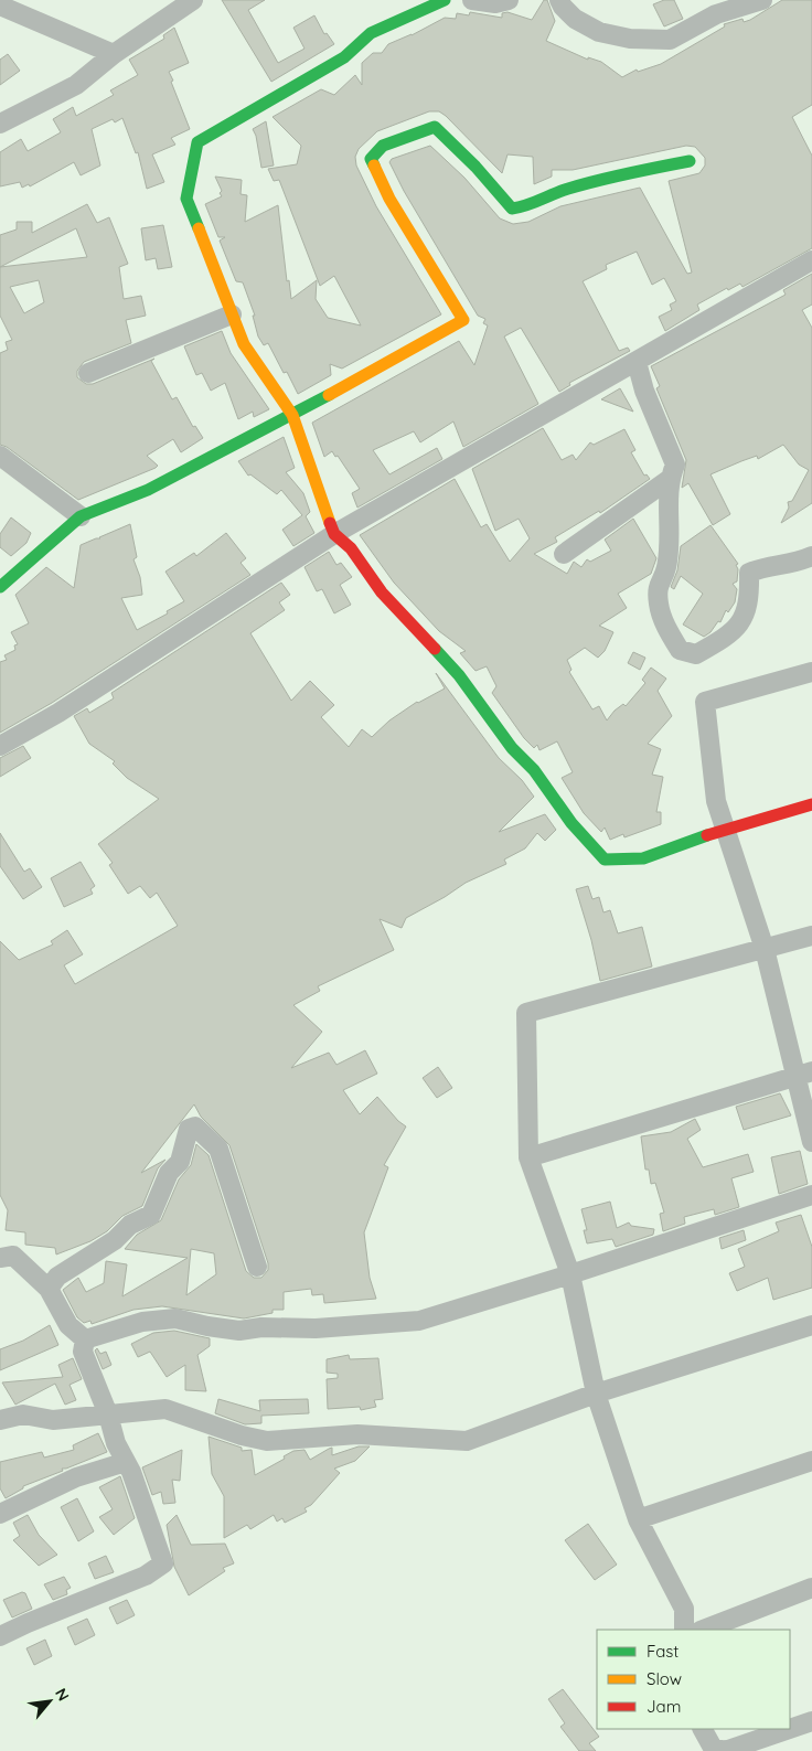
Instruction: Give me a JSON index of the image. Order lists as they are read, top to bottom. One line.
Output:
{"legend":["Fast","Slow","Jam"],"north":"top right"}
